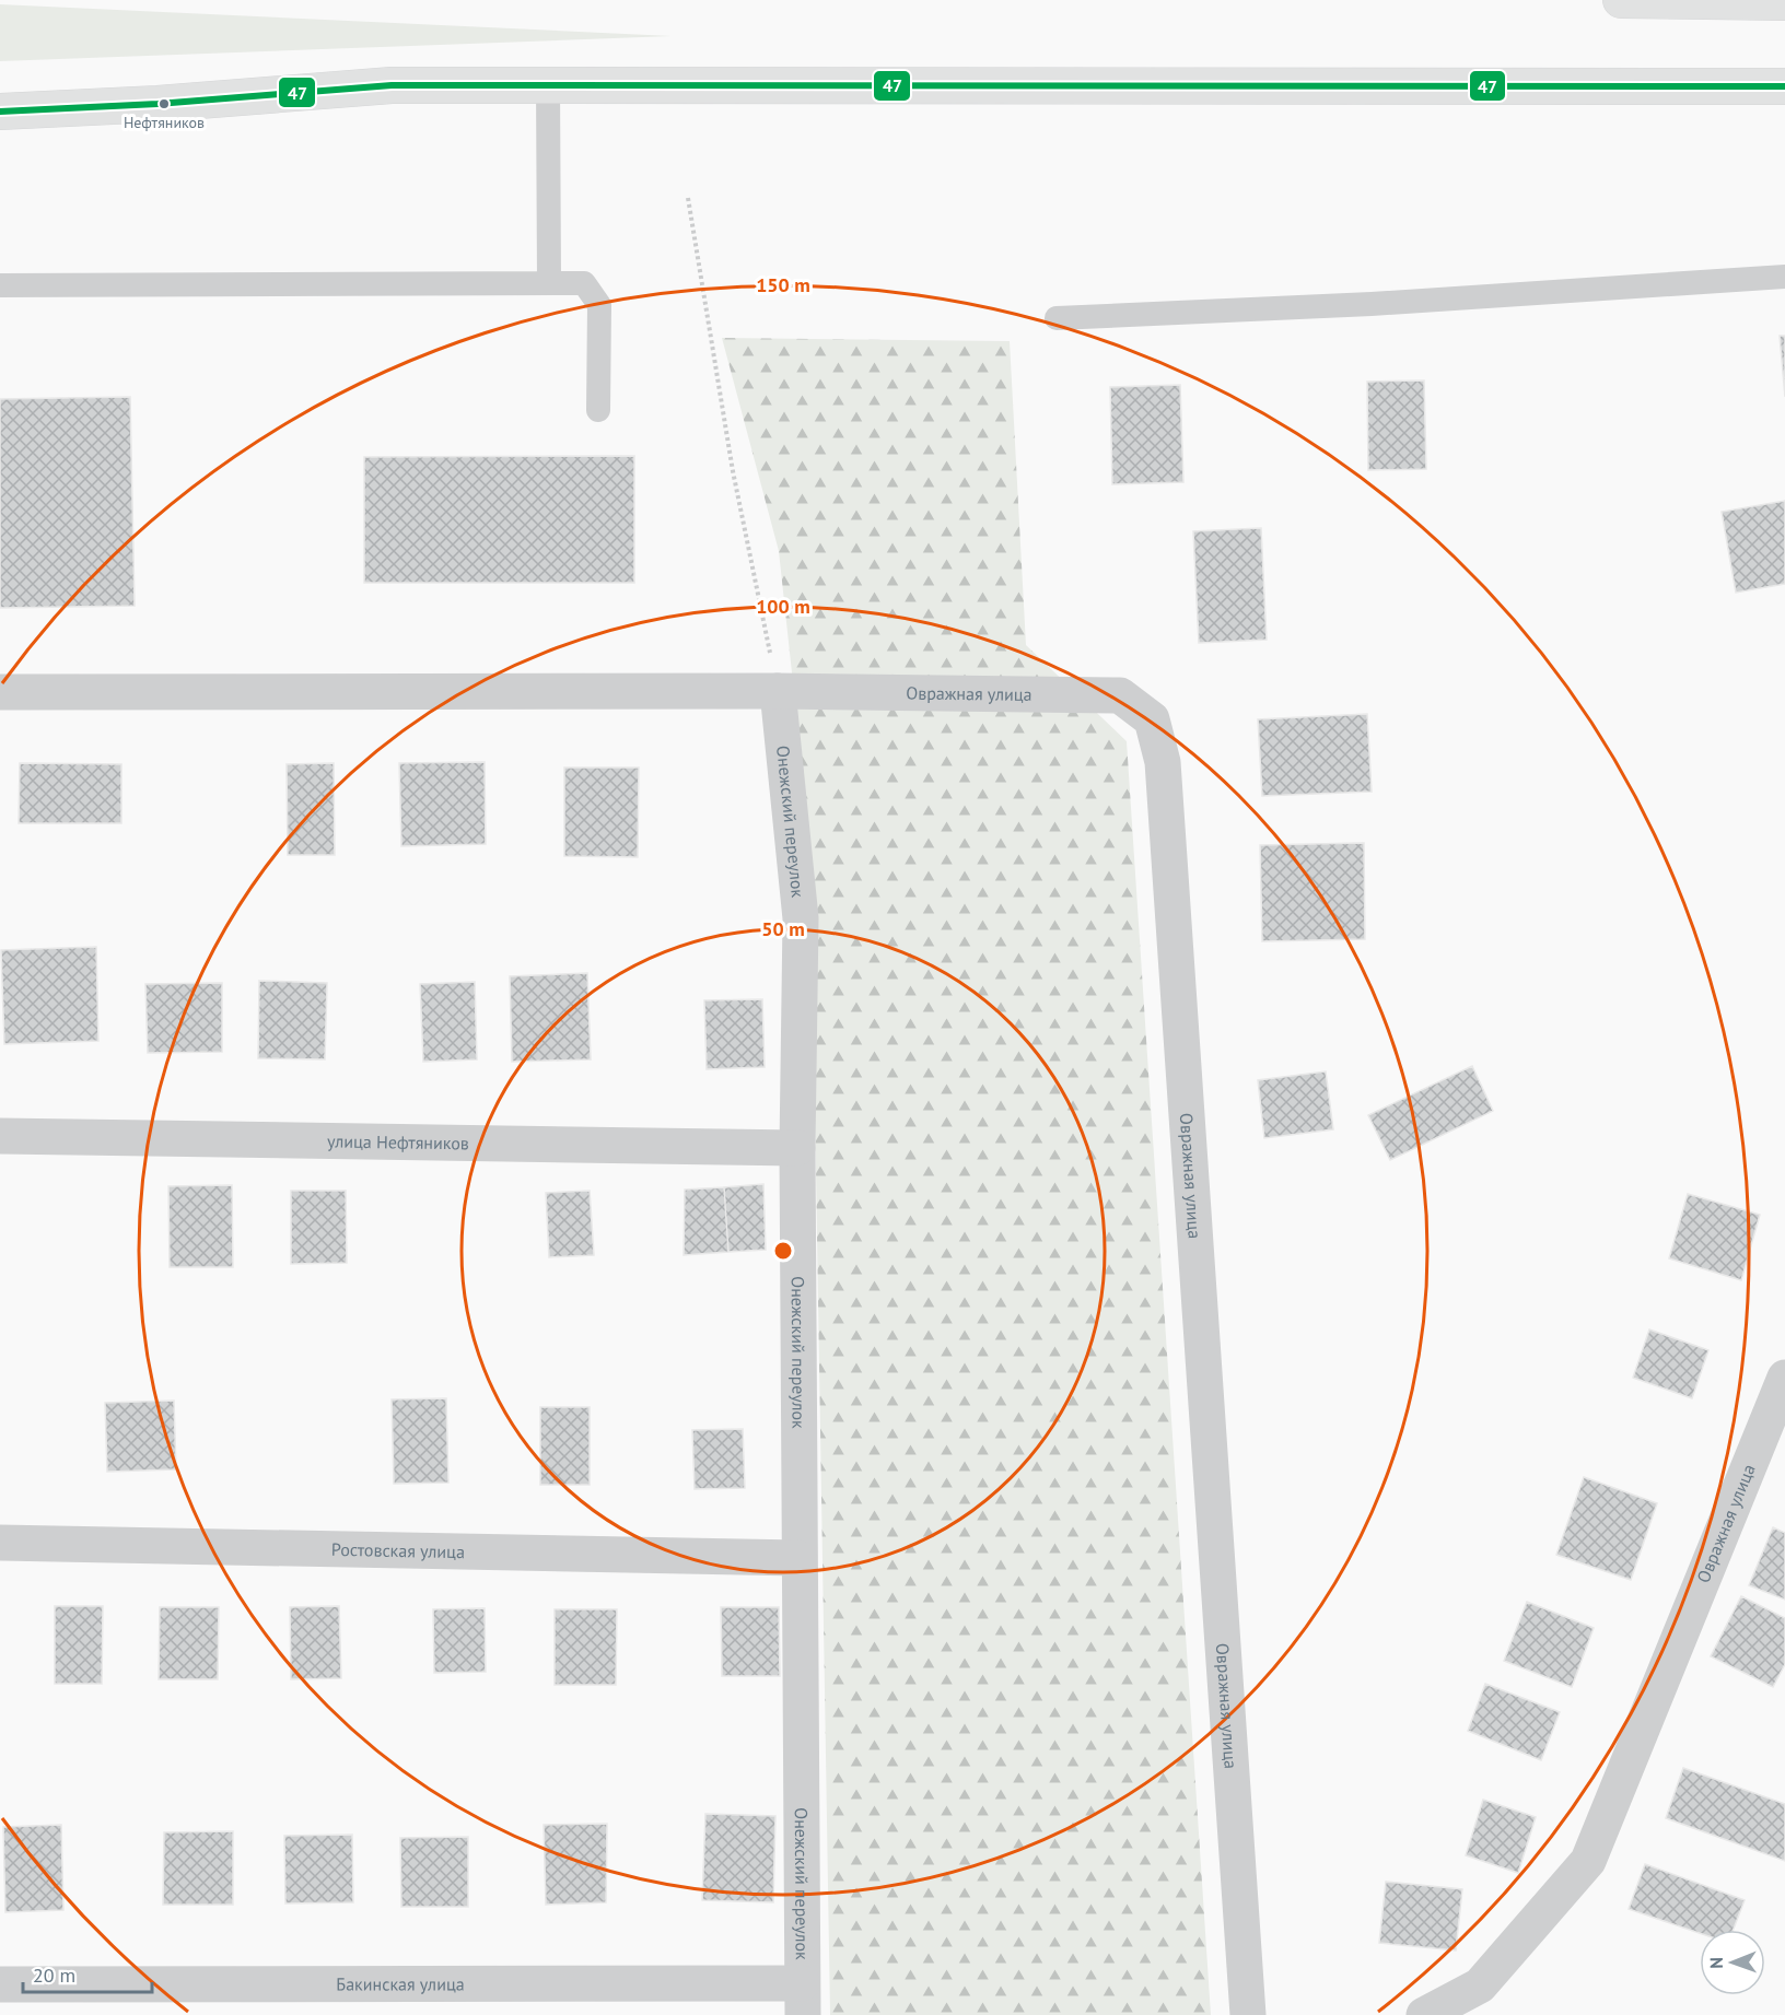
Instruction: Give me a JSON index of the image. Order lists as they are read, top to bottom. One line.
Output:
{"streets":{"street":["Овражная улица","Онежский переулок","улица Нефтяников","Ростовская улица","Бакинская улица"]},"crossings":[["Овражная улица","Онежский переулок"],["Онежский переулок","улица Нефтяников"],["Онежский переулок","Ростовская улица"],["Онежский переулок","Бакинская улица"]],"places":["Нефтяников"],"lines":["transit line 47"],"scale_bar":"20 m","north":"left","rings":["150 m","100 m","50 m"]}
